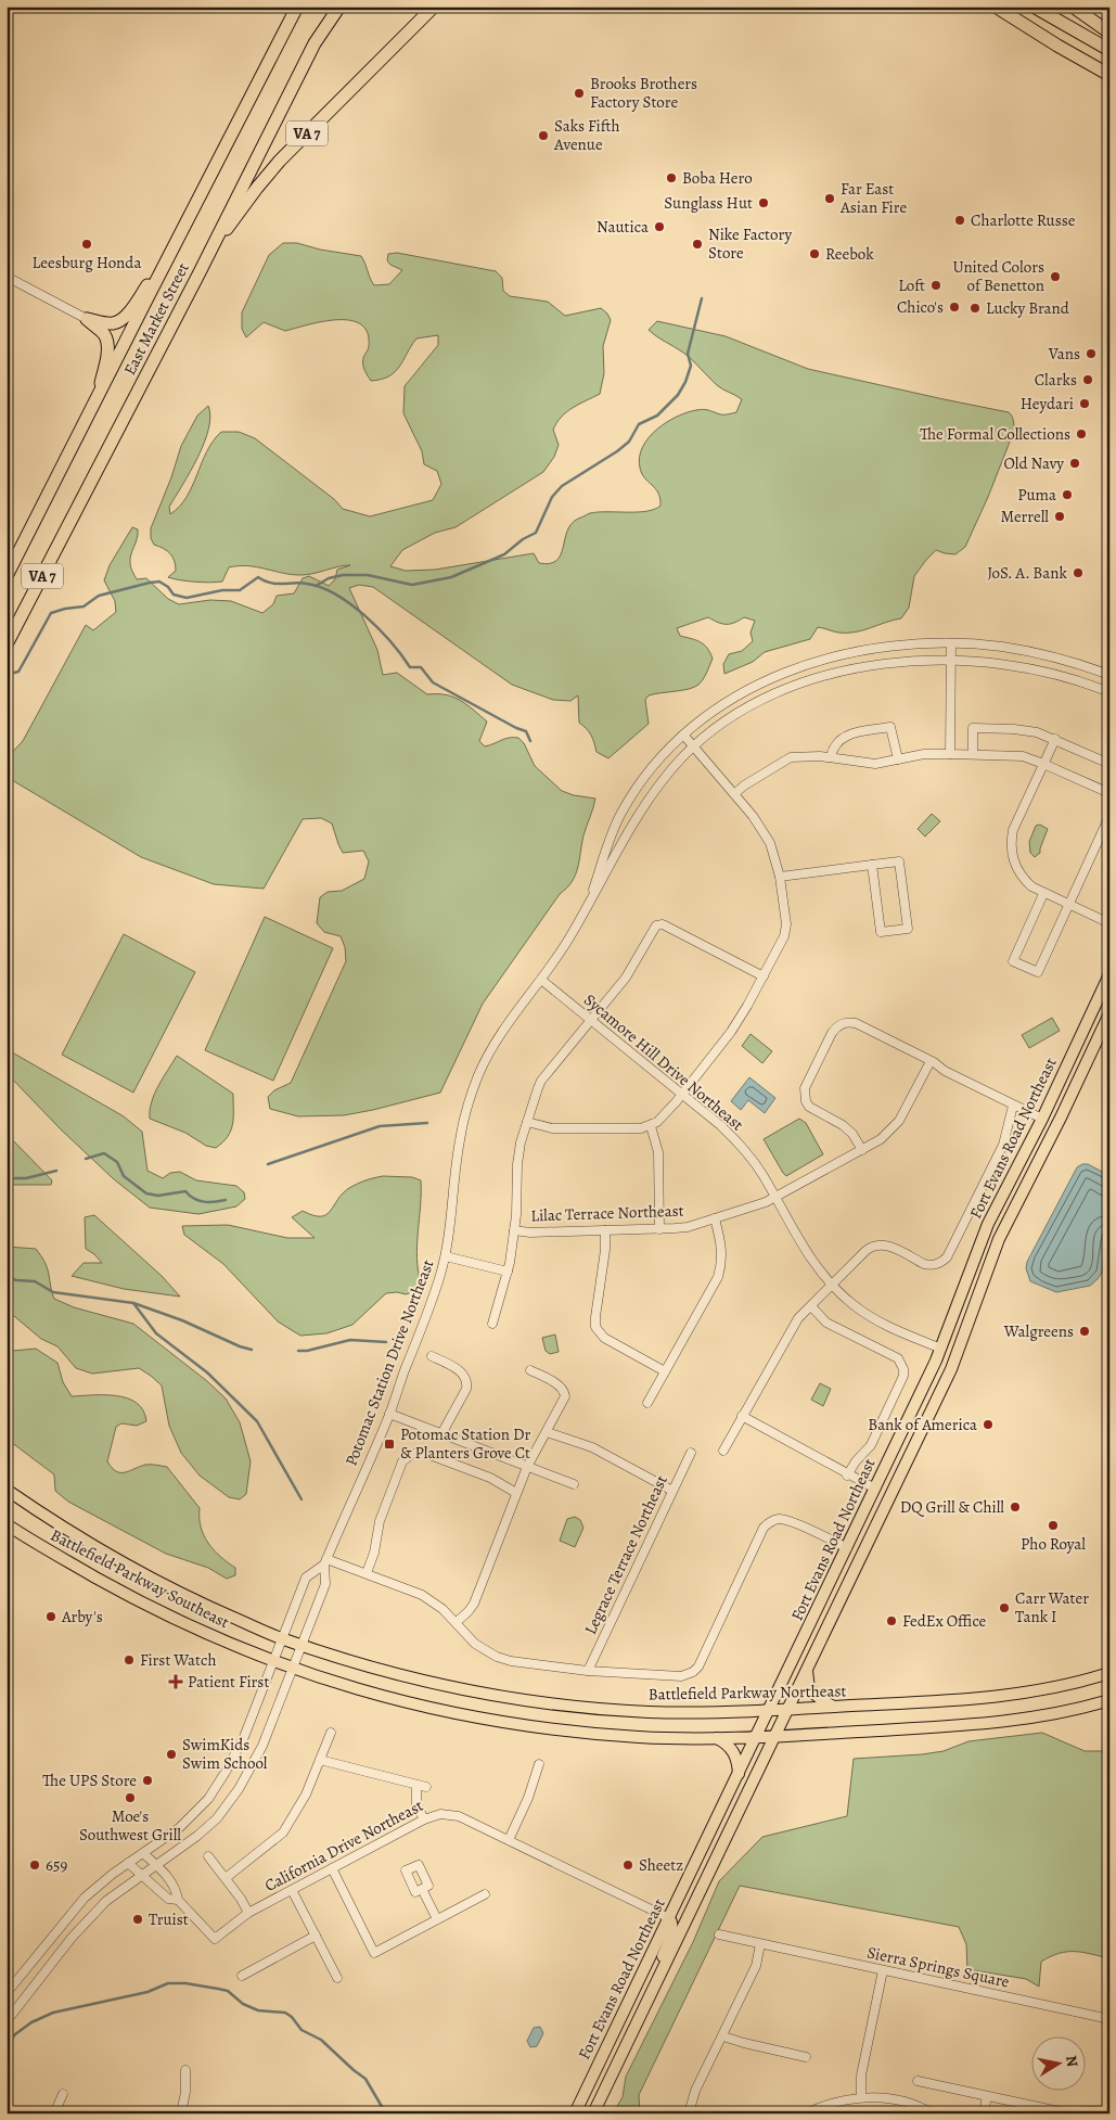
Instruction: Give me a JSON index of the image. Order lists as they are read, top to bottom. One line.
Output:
{"streets":{"highway":["VA 7","East Market Street"],"main road":["Fort Evans Road Northeast","Battlefield Parkway Southeast","Battlefield Parkway Northeast"],"street":["Sycamore Hill Drive Northeast","Lilac Terrace Northeast","Potomac Station Drive Northeast","Legrace Terrace Northeast","California Drive Northeast","Sierra Springs Square"]},"crossings":[["VA 7","East Market Street"],["Sycamore Hill Drive Northeast","Fort Evans Road Northeast"],["Sycamore Hill Drive Northeast","Lilac Terrace Northeast"],["Sycamore Hill Drive Northeast","Potomac Station Drive Northeast"],["Fort Evans Road Northeast","Battlefield Parkway Southeast"],["Fort Evans Road Northeast","Battlefield Parkway Northeast"],["Fort Evans Road Northeast","California Drive Northeast"],["Potomac Station Drive Northeast","Battlefield Parkway Southeast"],["Potomac Station Drive Northeast","Battlefield Parkway Northeast"]],"places":{"other":["Brooks Brothers Factory Store","Saks Fifth Avenue","Boba Hero","Far East Asian Fire","Sunglass Hut","Charlotte Russe","Nautica","Leesburg Honda","Nike Factory Store","Reebok","United Colors of Benetton","Loft","Chico's","Lucky Brand","Vans","Clarks","Heydari","The Formal Collections","Old Navy","Puma","Merrell","JoS. A. Bank","Walgreens","Bank of America","DQ Grill & Chill","Pho Royal","Carr Water Tank I","Arby's","FedEx Office","First Watch","SwimKids Swim School","The UPS Store","Moe's Southwest Grill","659","Sheetz","Truist"],"transit":["Potomac Station Dr & Planters Grove Ct"],"health":["Patient First"]},"north":"right"}
